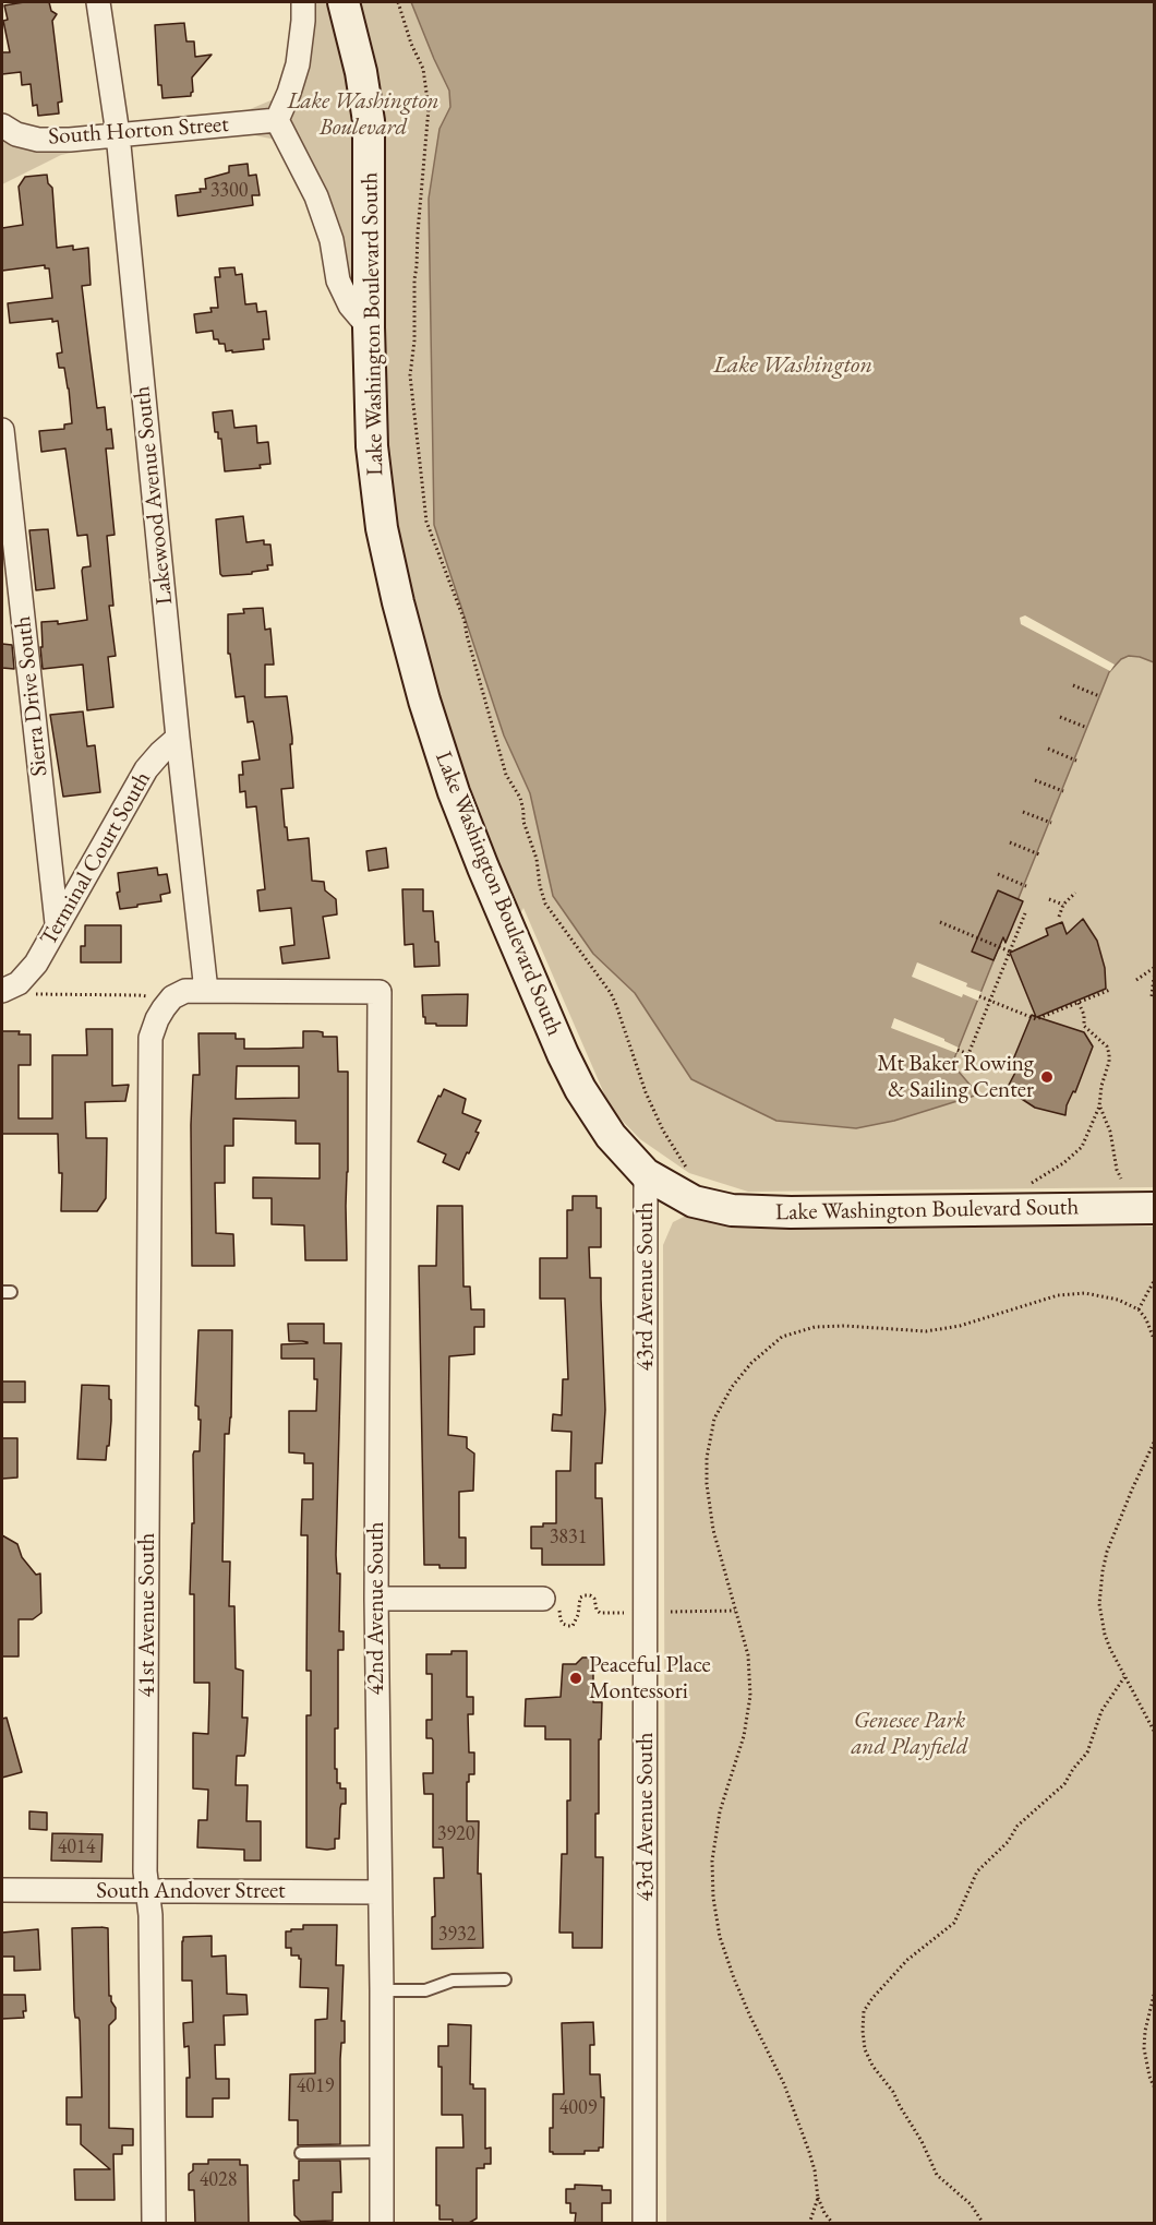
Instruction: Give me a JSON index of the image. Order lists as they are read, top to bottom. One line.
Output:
{"streets":{"main road":["Lake Washington Boulevard South"],"street":["South Horton Street","Lakewood Avenue South","Sierra Drive South","Terminal Court South","43rd Avenue South","42nd Avenue South","41st Avenue South","South Andover Street"]},"crossings":[["South Horton Street","Lakewood Avenue South"],["Lake Washington Boulevard South","43rd Avenue South"],["Lakewood Avenue South","Terminal Court South"],["Lakewood Avenue South","42nd Avenue South"],["Lakewood Avenue South","41st Avenue South"],["Sierra Drive South","Terminal Court South"],["42nd Avenue South","41st Avenue South"],["42nd Avenue South","South Andover Street"],["41st Avenue South","South Andover Street"]],"water":["Lake Washington"],"parks":["Lake Washington Boulevard","Genesee Park and Playfield"],"places":["Mt Baker Rowing & Sailing Center","Peaceful Place Montessori"],"house_numbers":["3300","3831","3920","4014","3932","4019","4009","4028"]}
